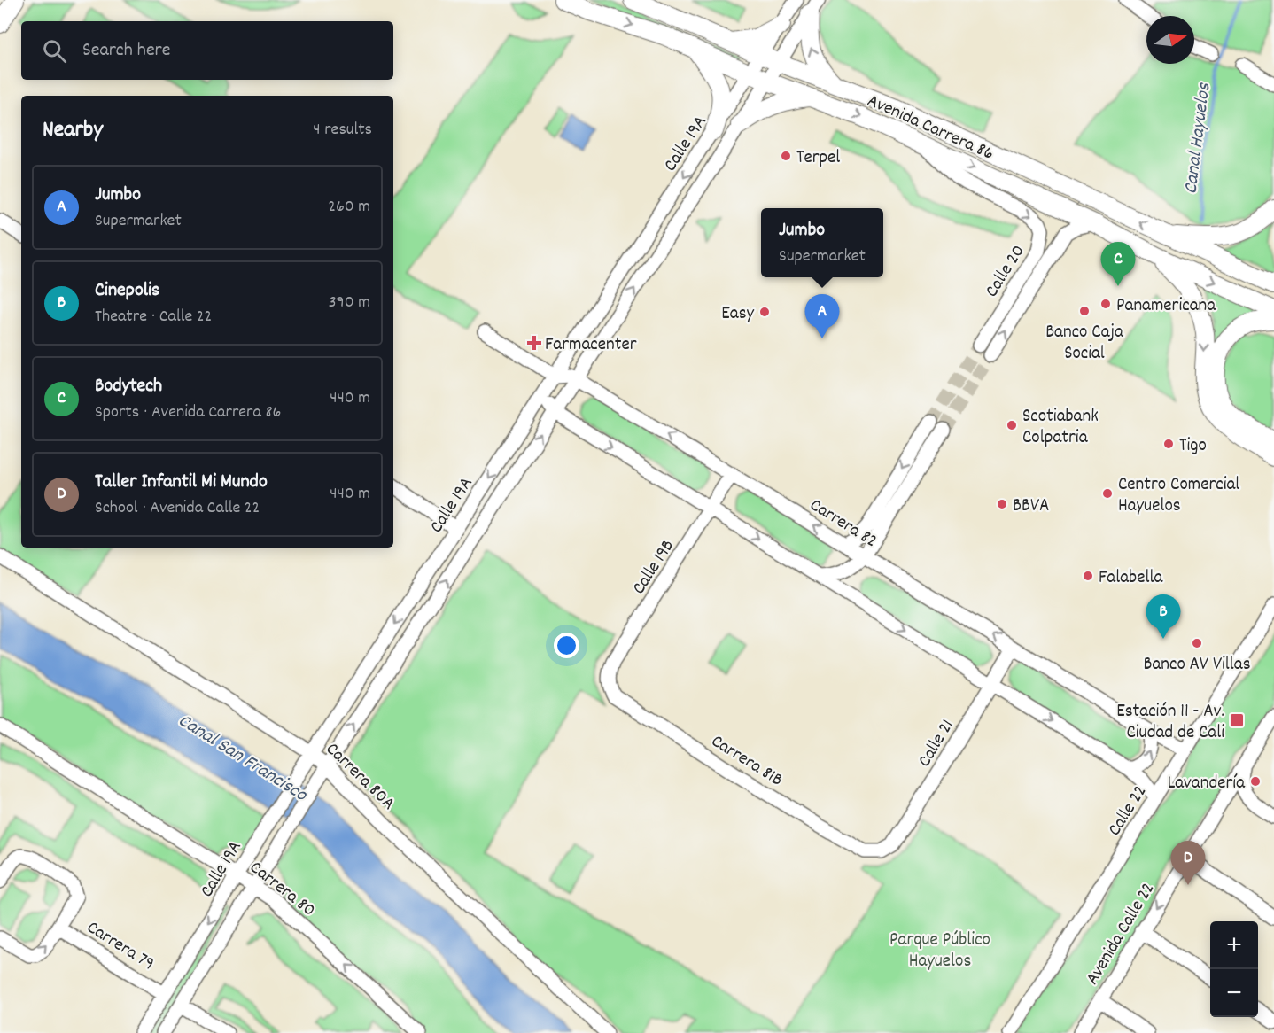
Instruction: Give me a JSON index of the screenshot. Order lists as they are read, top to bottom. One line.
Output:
{"streets":{"main road":["Avenida Carrera 86"],"street":["Calle 19A","Calle 20","Carrera 82","Calle 19B","Calle 21","Carrera 81B","Carrera 80A","Calle 22","Carrera 80","Avenida Calle 22","Carrera 79"]},"crossings":[["Avenida Carrera 86","Calle 19A"],["Avenida Carrera 86","Calle 20"],["Calle 19A","Carrera 82"],["Calle 19A","Carrera 80A"],["Calle 19A","Carrera 80"],["Calle 19A","Carrera 79"],["Carrera 82","Calle 19B"],["Carrera 82","Calle 21"],["Carrera 82","Calle 22"],["Calle 19B","Carrera 81B"],["Calle 21","Carrera 81B"]],"one_way":["Carrera 80"],"water":["Canal Hayuelos","Canal San Francisco"],"parks":["Parque Público Hayuelos"],"places":{"other":["Terpel","Panamericana","Banco Caja Social","Easy","Scotiabank Colpatria","Tigo","Centro Comercial Hayuelos","BBVA","Falabella","Banco AV Villas","Lavandería"],"health":["Farmacenter"],"transit":["Estación 11 - Av. Ciudad de Cali"]},"north":"right","page":{"search":"Search here","heading":["Nearby","4 results"],"list":[{"mark":"A","name":"Jumbo","note":"Supermarket","value":"260 m"},{"mark":"B","name":"Cinepolis","note":"Theatre · Calle 22","value":"390 m"},{"mark":"C","name":"Bodytech","note":"Sports · Avenida Carrera 86","value":"440 m"},{"mark":"D","name":"Taller Infantil Mi Mundo","note":"School · Avenida Calle 22","value":"440 m"}],"popup":["Jumbo","Supermarket"],"pins":["C","A","B","D"],"map_buttons":["+","−"]}}
